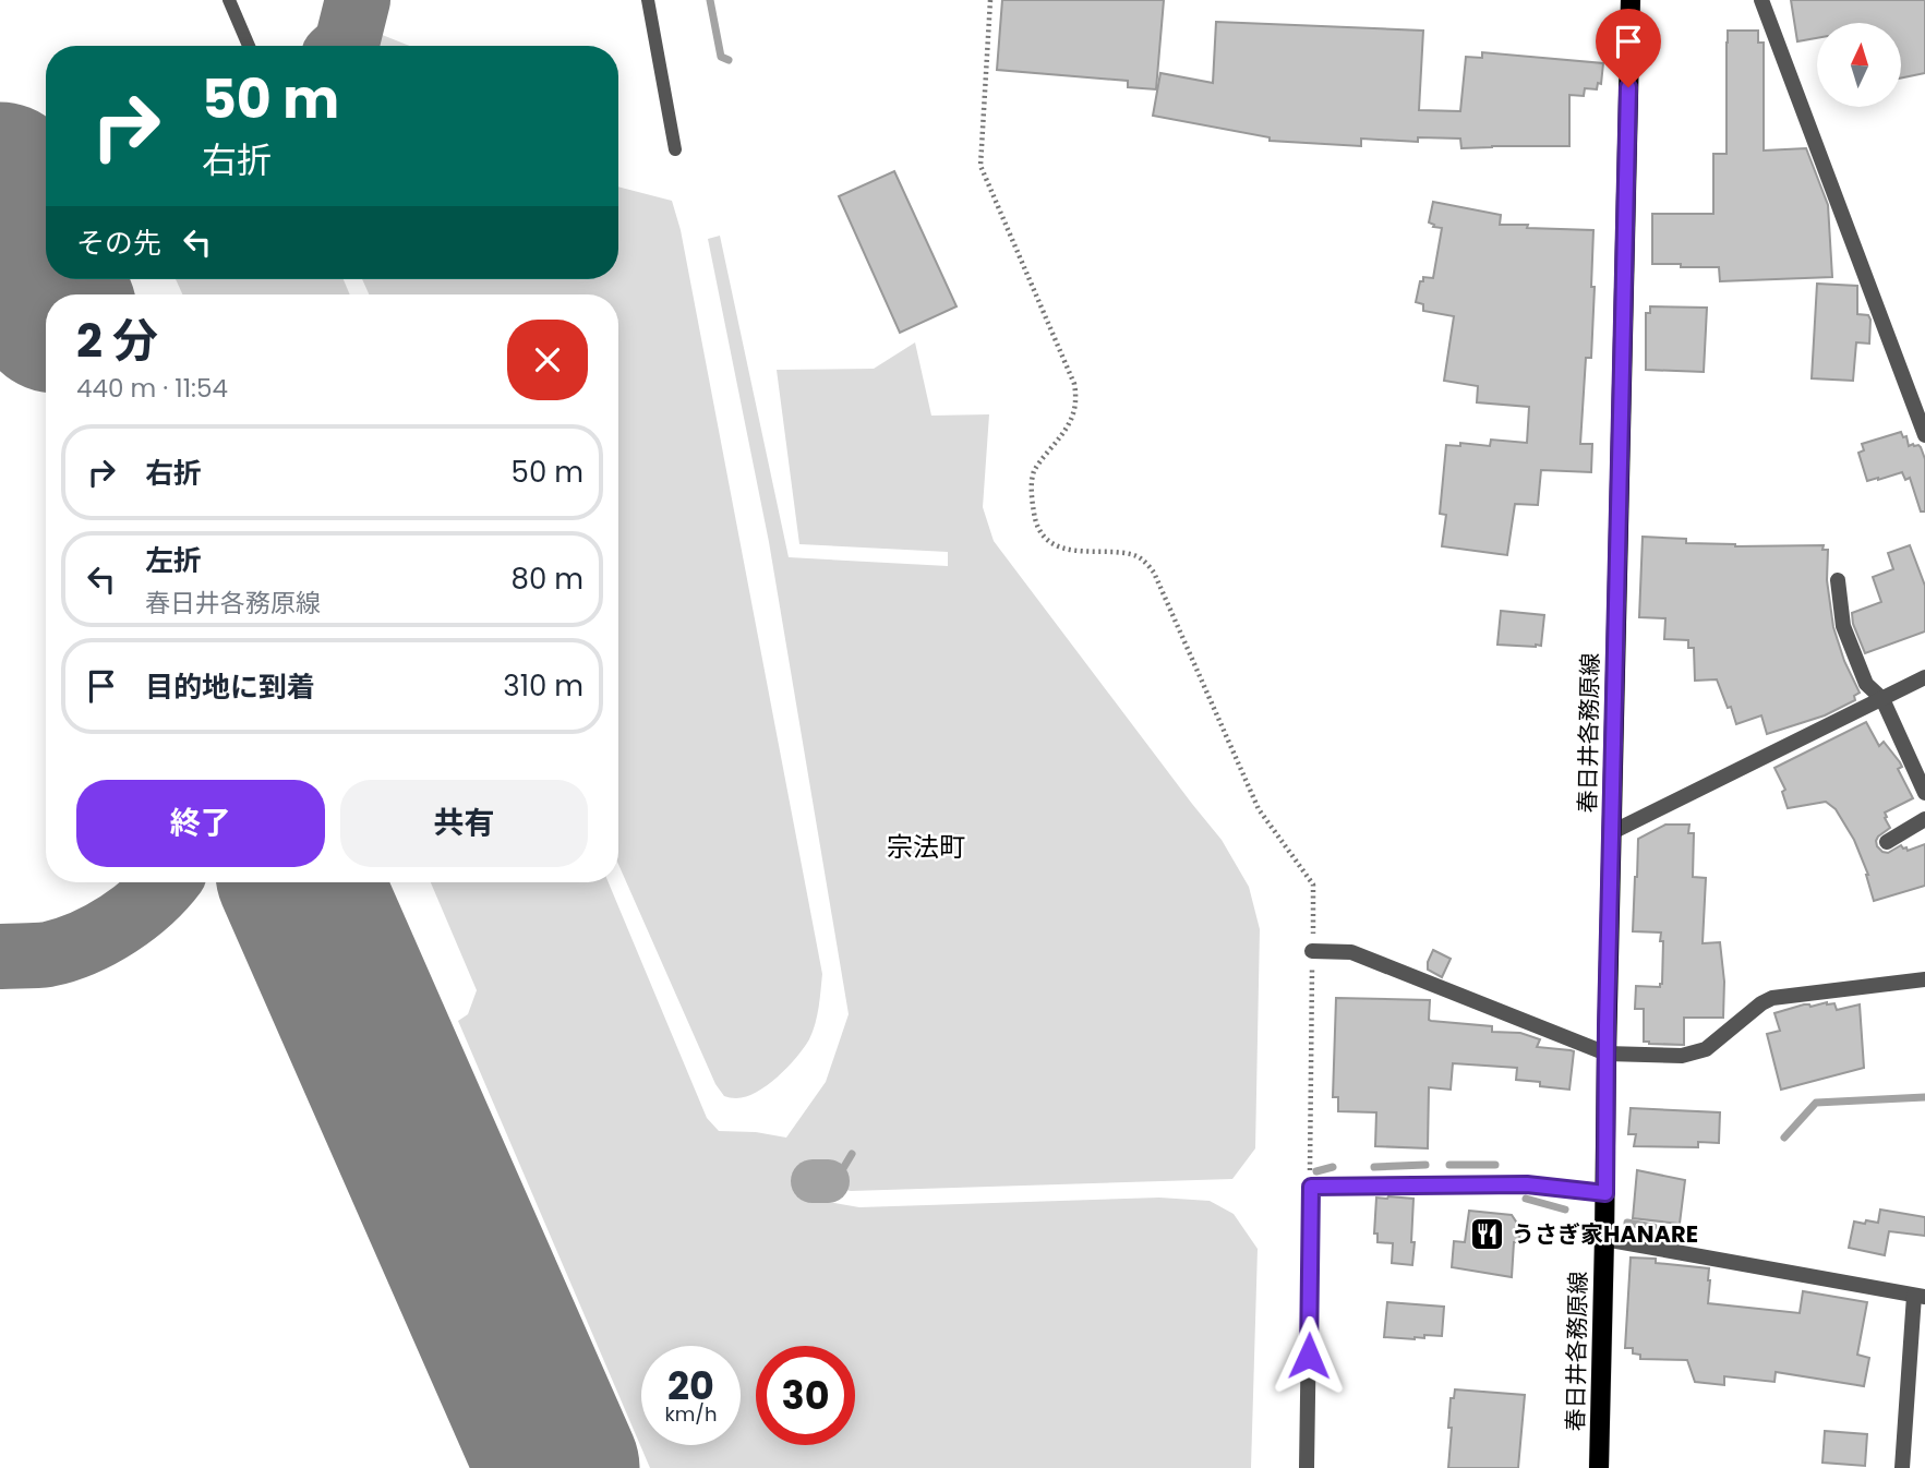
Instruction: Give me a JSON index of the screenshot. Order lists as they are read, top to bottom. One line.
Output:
{"streets":{"main road":["春日井各務原線"]},"districts":["宗法町"],"places":{"restaurant":["うさぎ家HANARE"]},"north":"top","page":{"turn":["50 m","右折"],"then":"その先","heading":["2 分","440 m · 11:54"],"list":[{"name":"右折","value":"50 m"},{"name":"左折","note":"春日井各務原線","value":"80 m"},{"name":"目的地に到着","value":"310 m"}],"buttons":["終了","共有"],"speed":"20 km/h","limit":"30"}}
